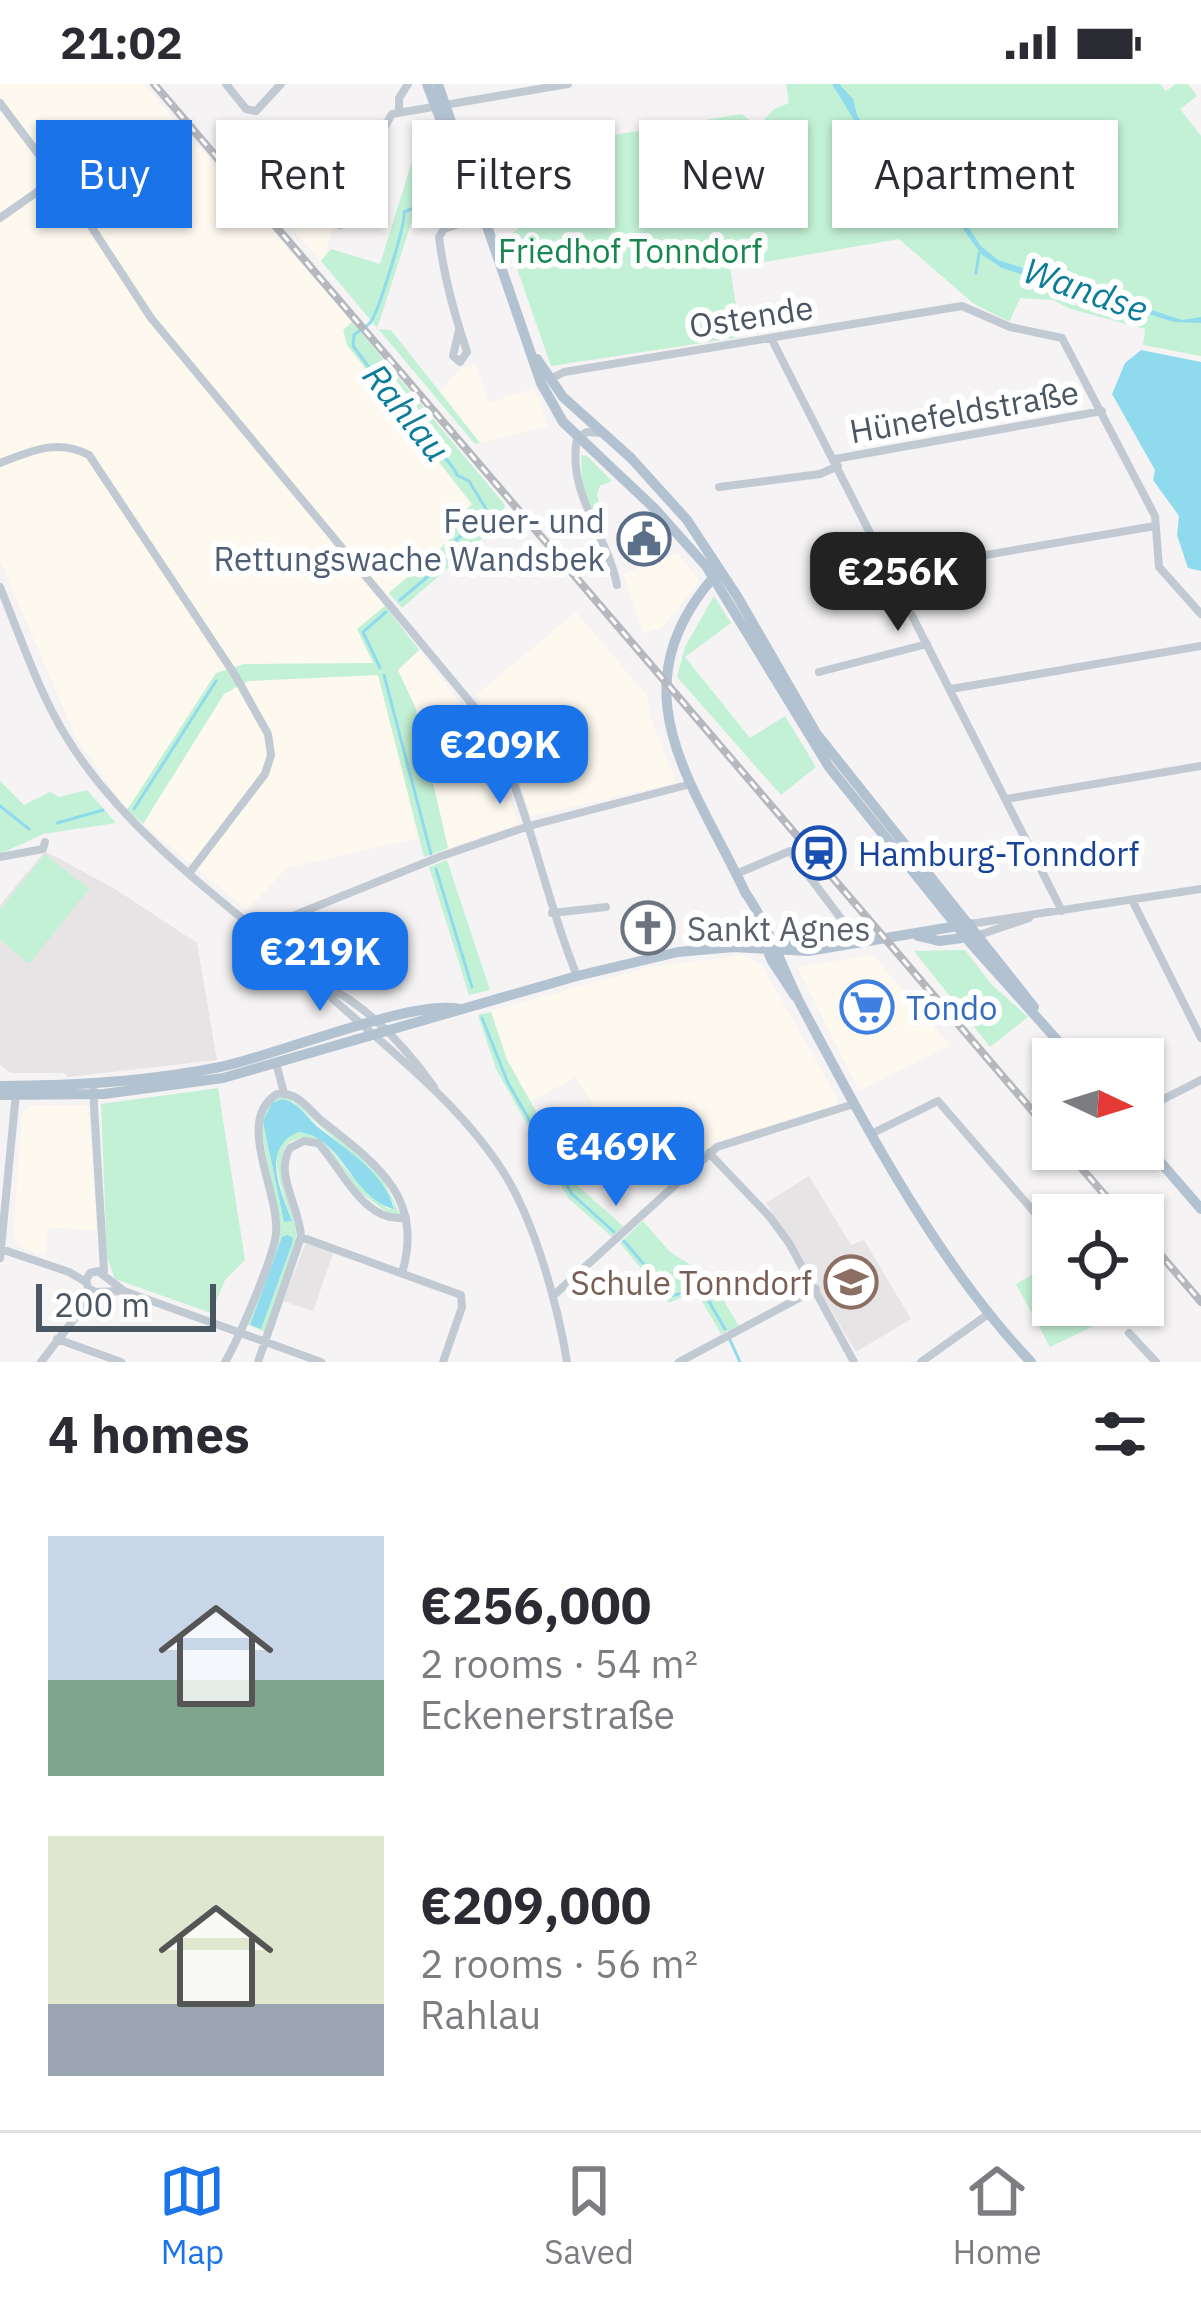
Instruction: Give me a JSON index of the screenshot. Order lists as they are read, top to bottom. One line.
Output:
{"streets":{"street":["Ostende","Hünefeldstraße"]},"crossings":[["Ostende","Hünefeldstraße"]],"water":["Wandse","Rahlau"],"parks":["Friedhof Tonndorf"],"places":{"public building":["Feuer- und Rettungswache Wandsbek"],"station":["Hamburg-Tonndorf"],"church":["Sankt Agnes"],"supermarket":["Tondo"],"school or university":["Schule Tonndorf"]},"scale_bar":"200 m","north":"right","page":{"status":"21:02","chip":["Buy","Rent","Filters","New","Apartment"],"price":["€256K","€209K","€219K","€469K"],"scale":"200 m","heading":"4 homes","list":[{"name":"€256,000","note":"2 rooms · 54 m² · Eckenerstraße"},{"name":"€209,000","note":"2 rooms · 56 m² · Rahlau"}],"tabs":["Map","Saved","Home"]}}
